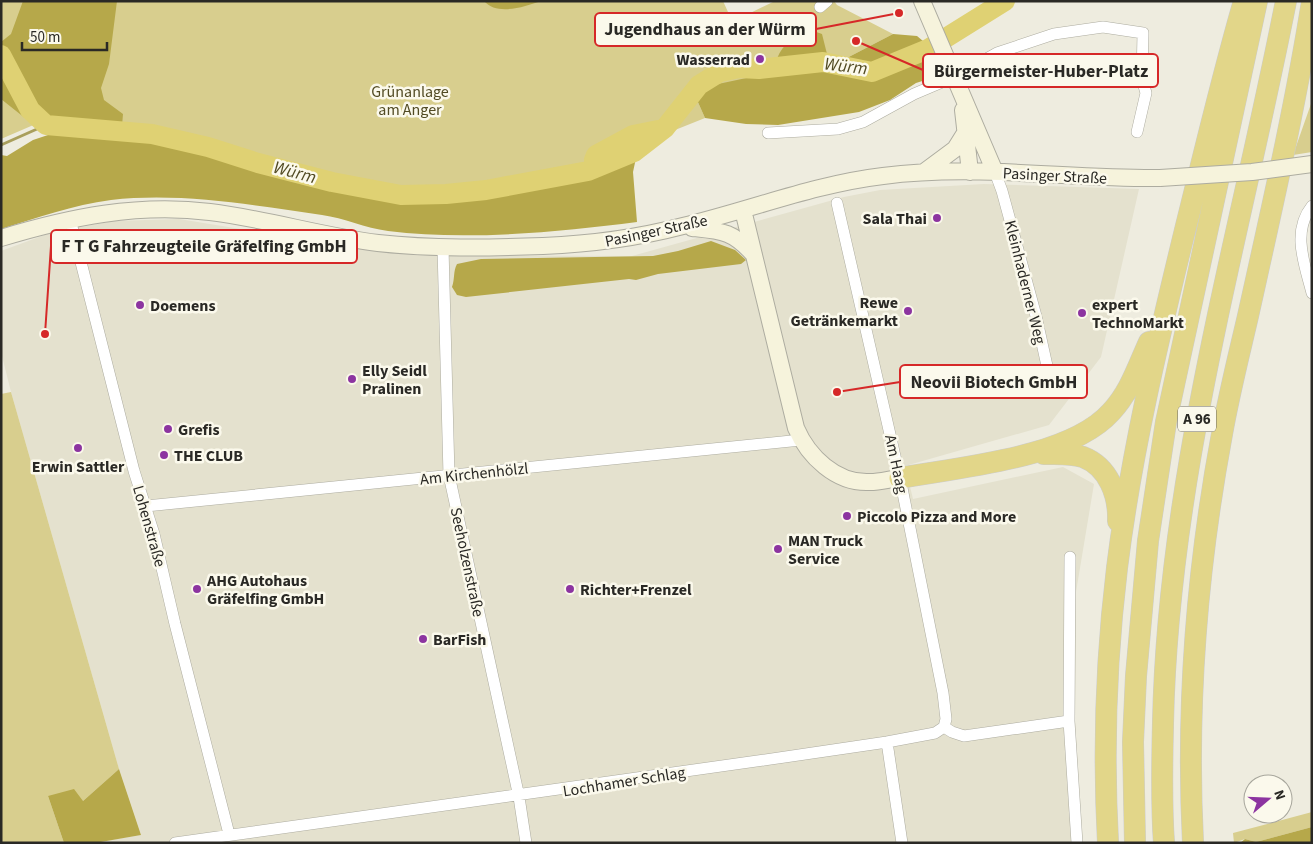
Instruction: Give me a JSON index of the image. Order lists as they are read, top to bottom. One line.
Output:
{"streets":{"highway":["A 96"],"main road":["Pasinger Straße"],"street":["Kleinhaderner Weg","Am Haag","Am Kirchenhölzl","Lohenstraße","Seeholzenstraße","Lochhamer Schlag"]},"crossings":[["Pasinger Straße","Kleinhaderner Weg"],["Pasinger Straße","Lohenstraße"],["Pasinger Straße","Seeholzenstraße"],["Am Haag","Lochhamer Schlag"],["Am Kirchenhölzl","Lohenstraße"],["Am Kirchenhölzl","Seeholzenstraße"],["Lohenstraße","Lochhamer Schlag"],["Seeholzenstraße","Lochhamer Schlag"]],"water":["Würm"],"parks":["Grünanlage am Anger"],"places":["Jugendhaus an der Würm","Bürgermeister-Huber-Platz","Wasserrad","Sala Thai","Doemens","Rewe Getränkemarkt","expert TechnoMarkt","F T G Fahrzeugteile Gräfelfing GmbH","Elly Seidl Pralinen","Neovii Biotech GmbH","Grefis","Erwin Sattler","THE CLUB","Piccolo Pizza and More","MAN Truck Service","AHG Autohaus Gräfelfing GmbH","Richter+Frenzel","BarFish"],"scale_bar":"50 m","north":"right"}
